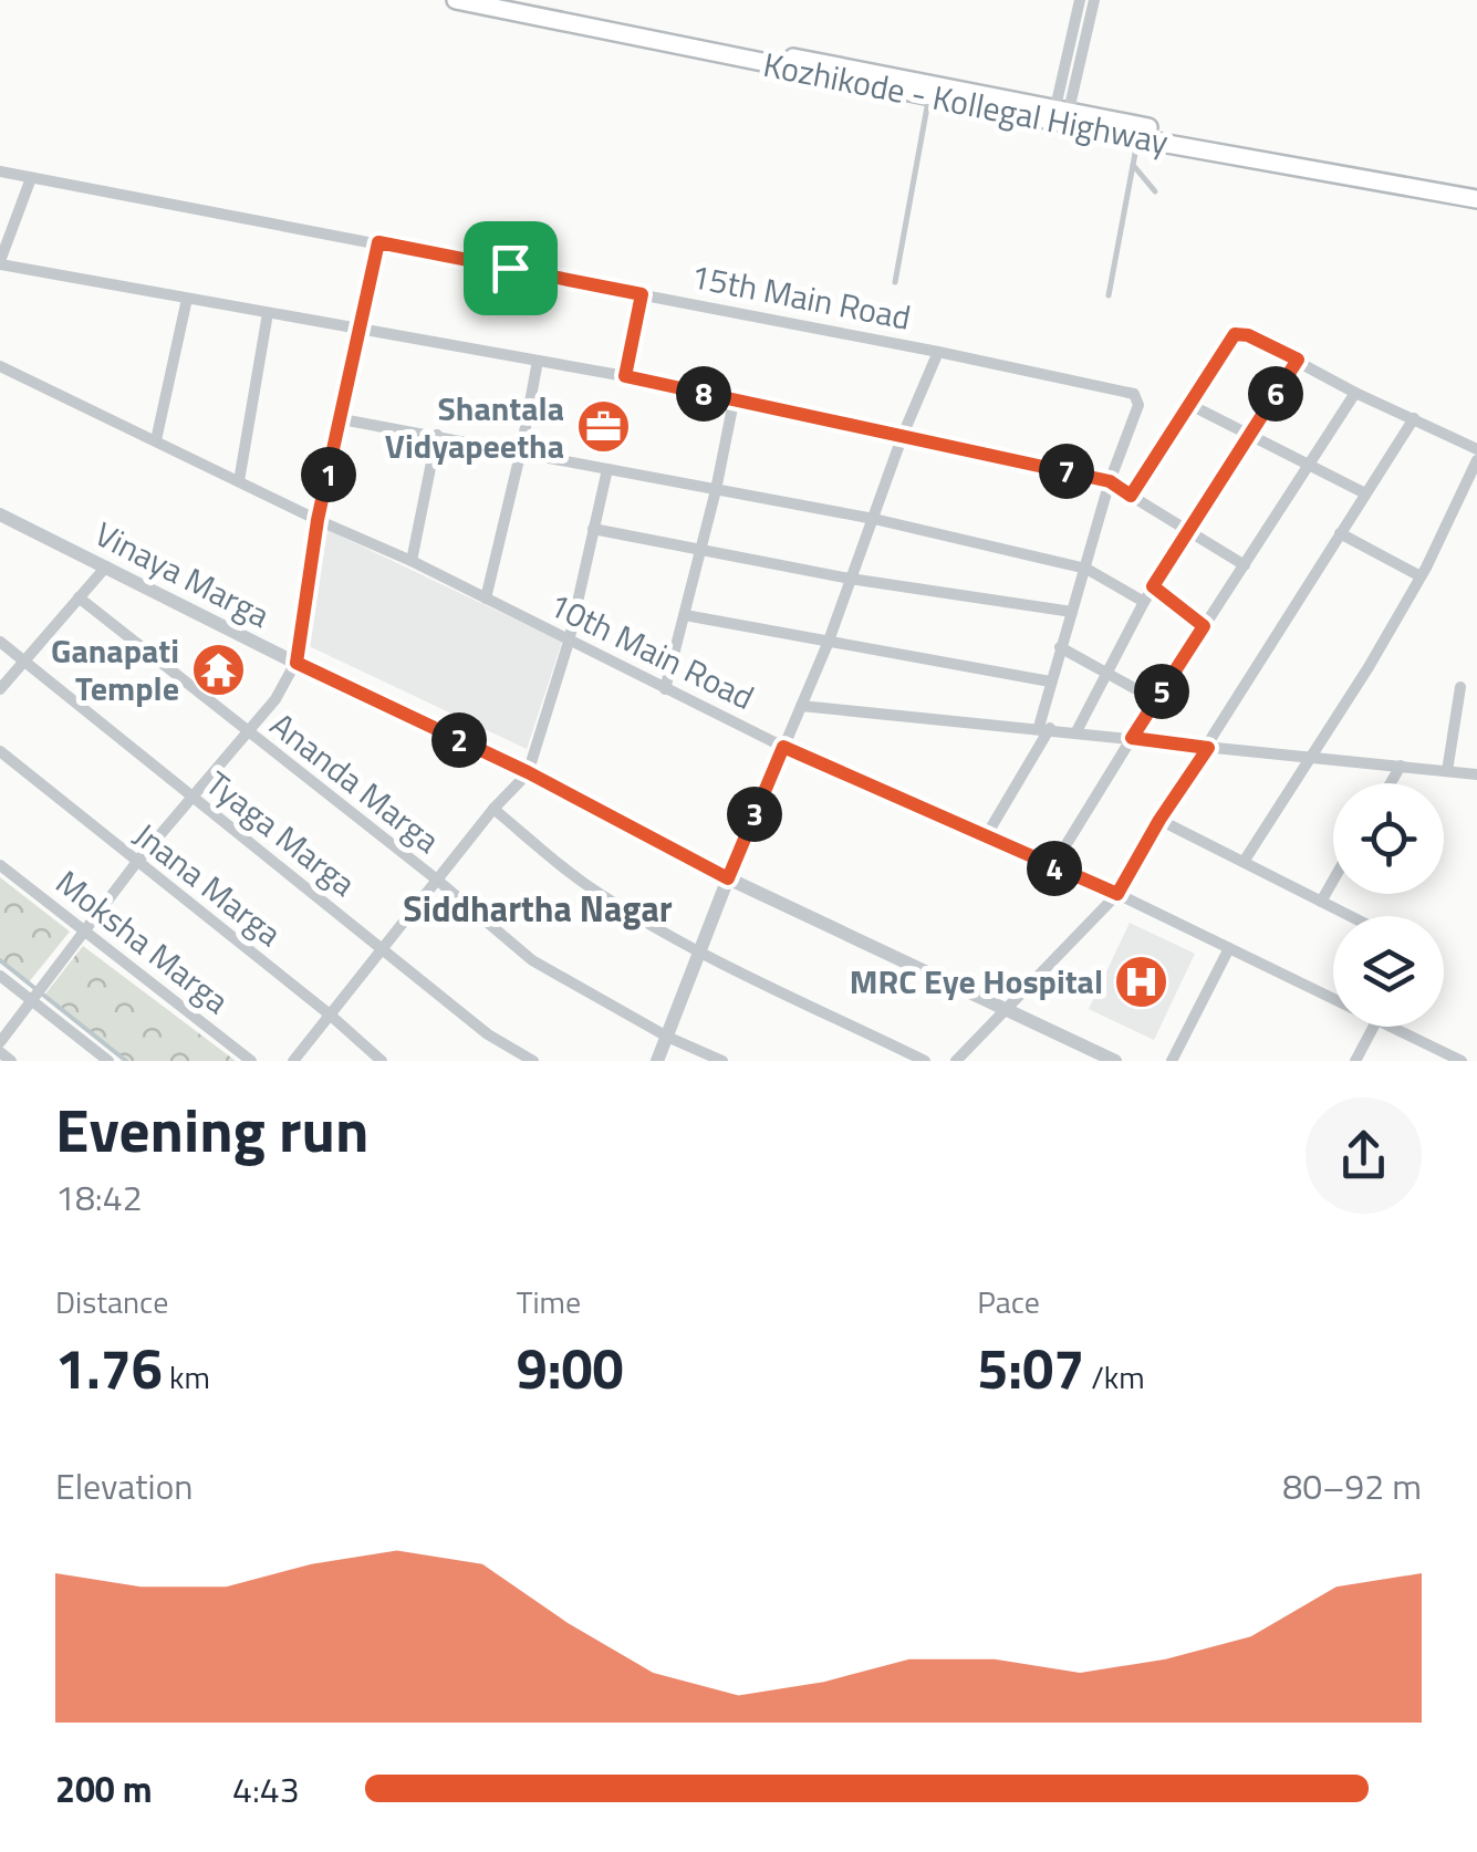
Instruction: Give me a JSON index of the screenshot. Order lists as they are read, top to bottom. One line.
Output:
{"streets":{"main road":["Kozhikode - Kollegal Highway"],"street":["15th Main Road","Vinaya Marga","10th Main Road","Ananda Marga","Tyaga Marga","Jnana Marga","Moksha Marga"]},"districts":["Siddhartha Nagar"],"places":{"office":["Shantala Vidyapeetha"],"temple":["Ganapati Temple"],"hospital":["MRC Eye Hospital"]},"page":{"pins":["6","8","7","1","5","2","3","4"],"heading":["Evening run","18:42"],"stats":[["Distance","1.76 km"],["Time","9:00"],["Pace","5:07 /km"]],"chart":["Elevation","80–92 m"],"list":[{"name":"200 m","note":"4:43"}]}}
